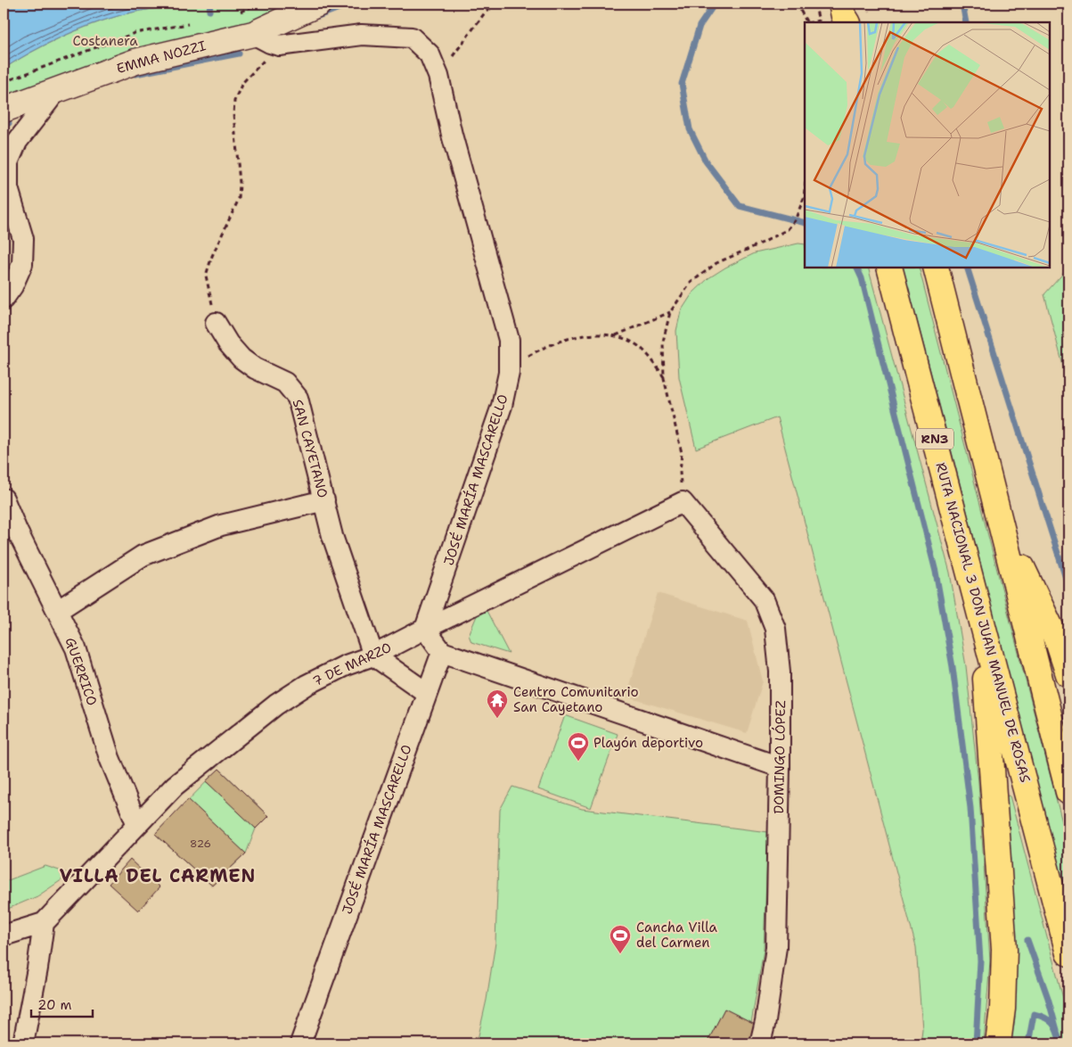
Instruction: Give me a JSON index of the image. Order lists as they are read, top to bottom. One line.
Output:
{"streets":{"highway":["RN3","RUTA NACIONAL 3 DON JUAN MANUEL DE ROSAS"],"street":["EMMA NOZZI","SAN CAYETANO","JOSÉ MARÍA MASCARELLO","7 DE MARZO","GUERRICO","DOMINGO LÓPEZ"]},"crossings":[["SAN CAYETANO","7 DE MARZO"],["JOSÉ MARÍA MASCARELLO","7 DE MARZO"],["7 DE MARZO","GUERRICO"],["7 DE MARZO","DOMINGO LÓPEZ"]],"districts":["VILLA DEL CARMEN"],"parks":["Costanera"],"places":{"temple":["Centro Comunitario San Cayetano"],"sports":["Playón deportivo","Cancha Villa del Carmen"]},"house_numbers":["826"],"scale_bar":"20 m"}
